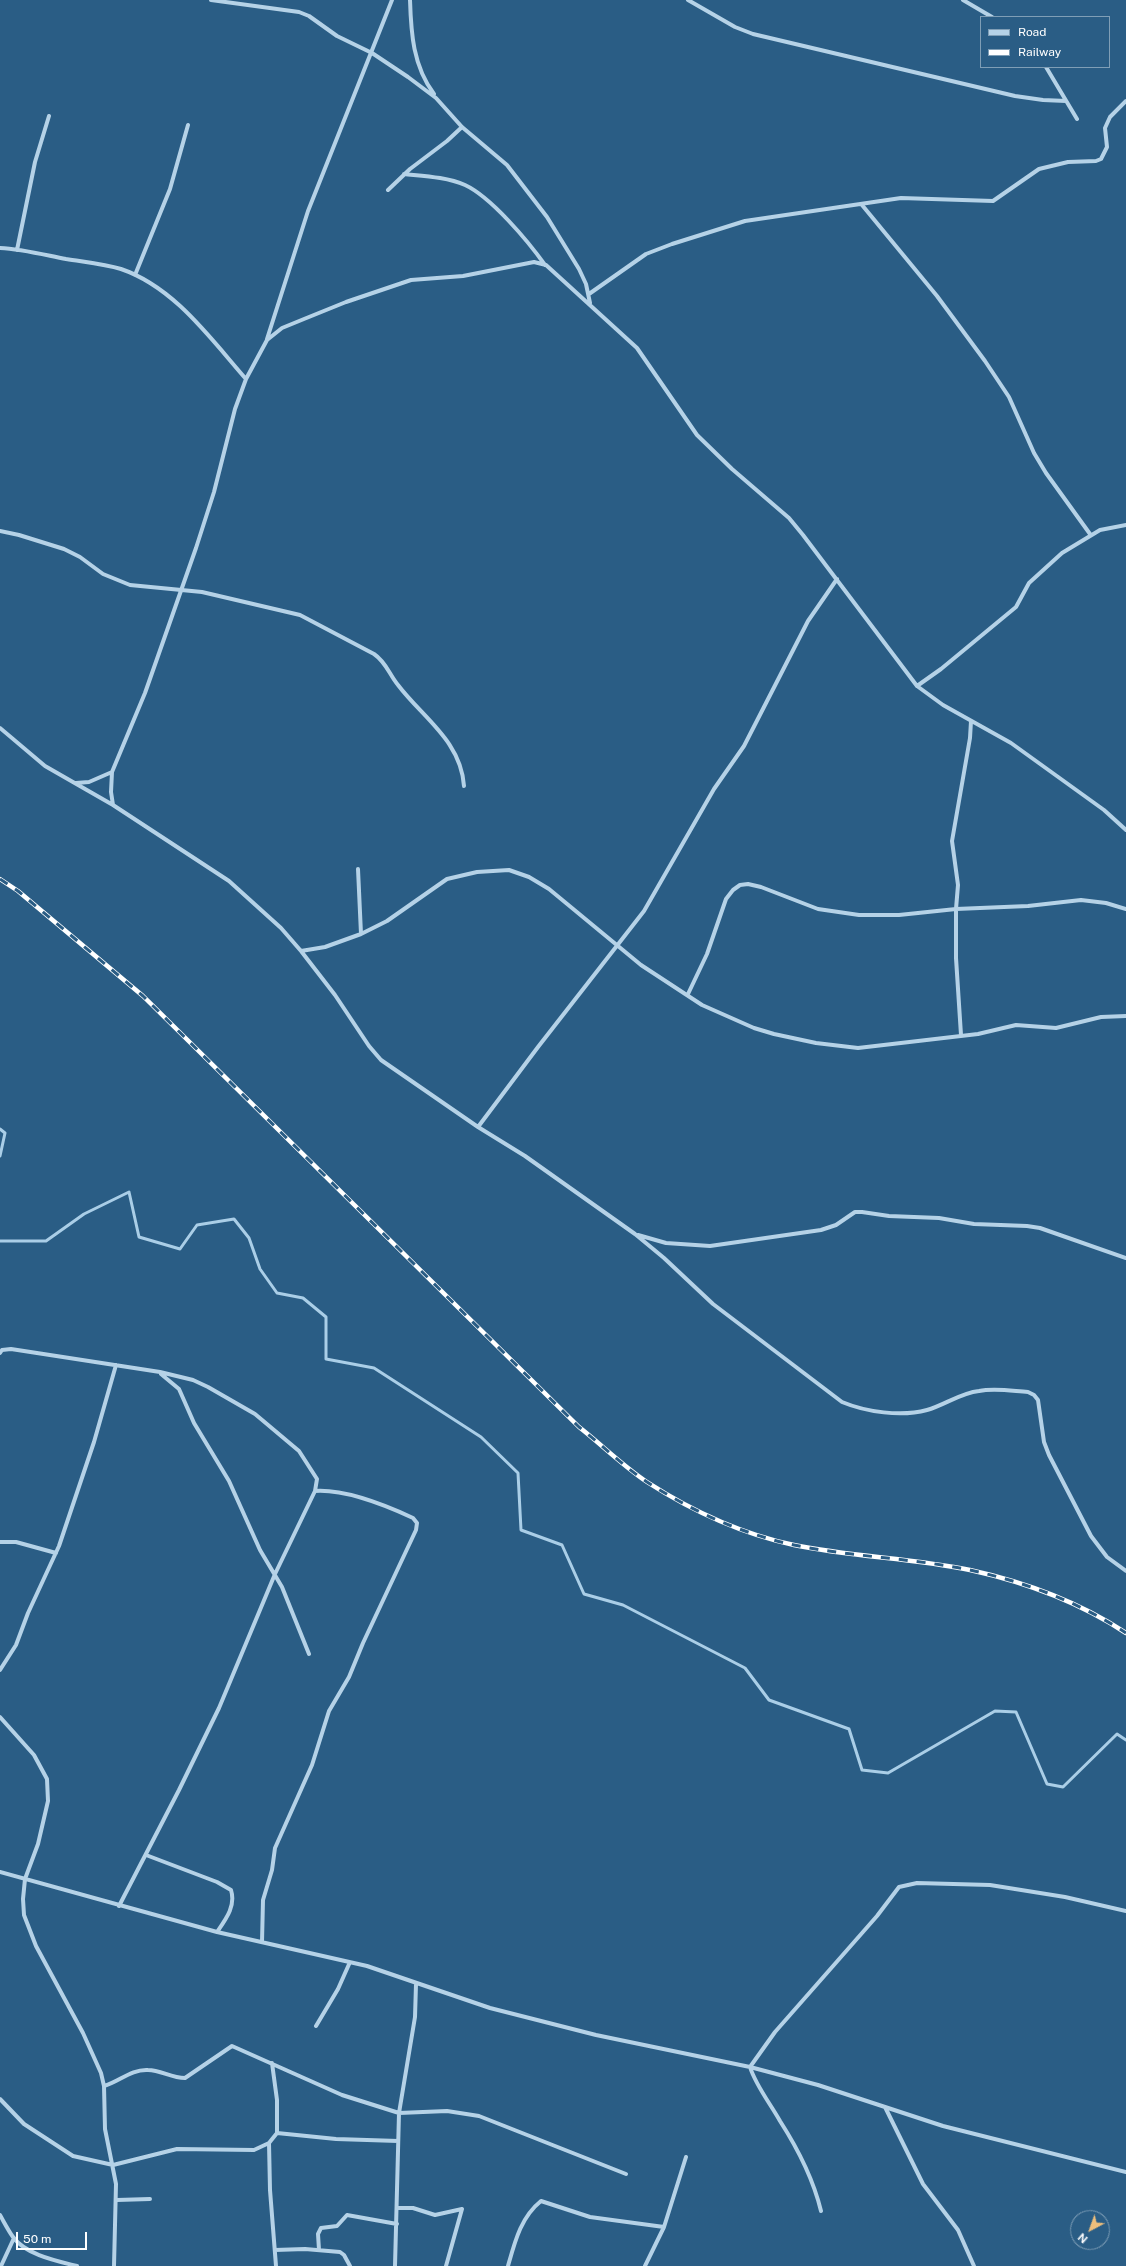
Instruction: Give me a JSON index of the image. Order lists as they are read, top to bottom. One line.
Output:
{"legend":["Road","Railway"],"scale_bar":"50 m","north":"bottom left"}
